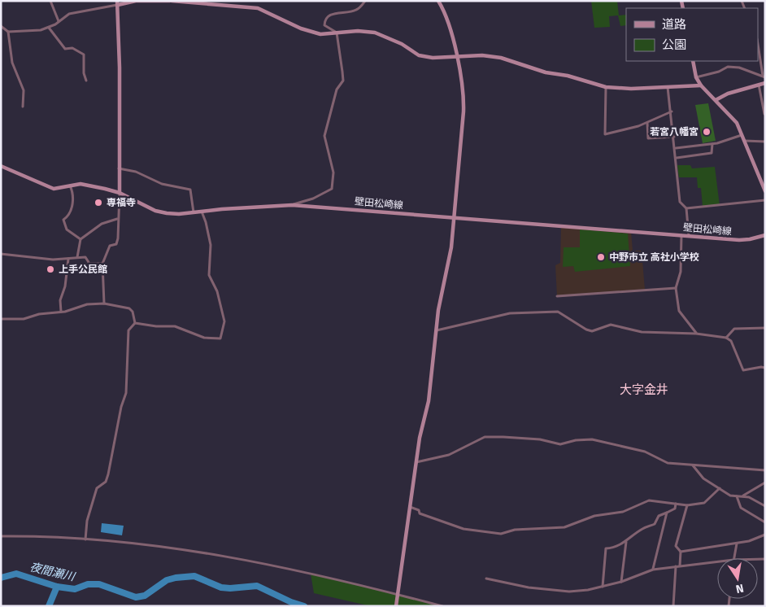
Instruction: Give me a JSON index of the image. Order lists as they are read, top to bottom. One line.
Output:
{"streets":{"street":["壁田松崎線"]},"districts":["大字金井"],"water":["夜間瀬川"],"places":["若宮八幡宮","専福寺","中野市立 高社小学校","上手公民館"],"legend":["道路","公園"],"north":"bottom"}
